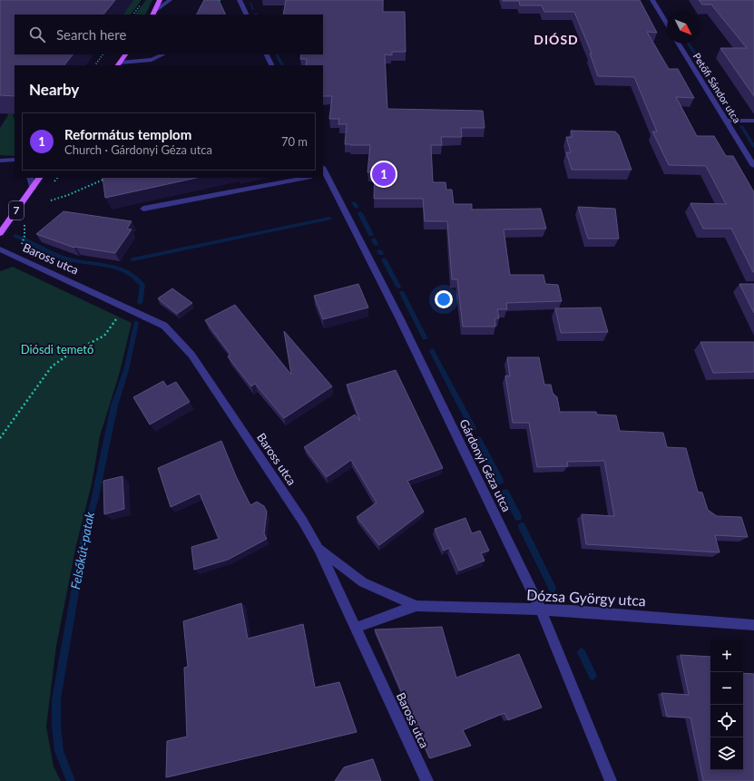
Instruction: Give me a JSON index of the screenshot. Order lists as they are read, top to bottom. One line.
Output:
{"streets":{"main road":["7"],"street":["Petőfi Sándor utca","Baross utca","Gárdonyi Géza utca","Dózsa György utca"]},"crossings":[["Baross utca","Dózsa György utca"],["Gárdonyi Géza utca","Dózsa György utca"]],"districts":["DIÓSD"],"water":["Felsőkút-patak"],"parks":["Diósdi temető"],"north":"bottom right","page":{"search":"Search here","heading":"Nearby","list":[{"mark":"1","name":"Református templom","note":"Church · Gárdonyi Géza utca","value":"70 m"}],"pins":"1","map_buttons":["+","−"]}}
